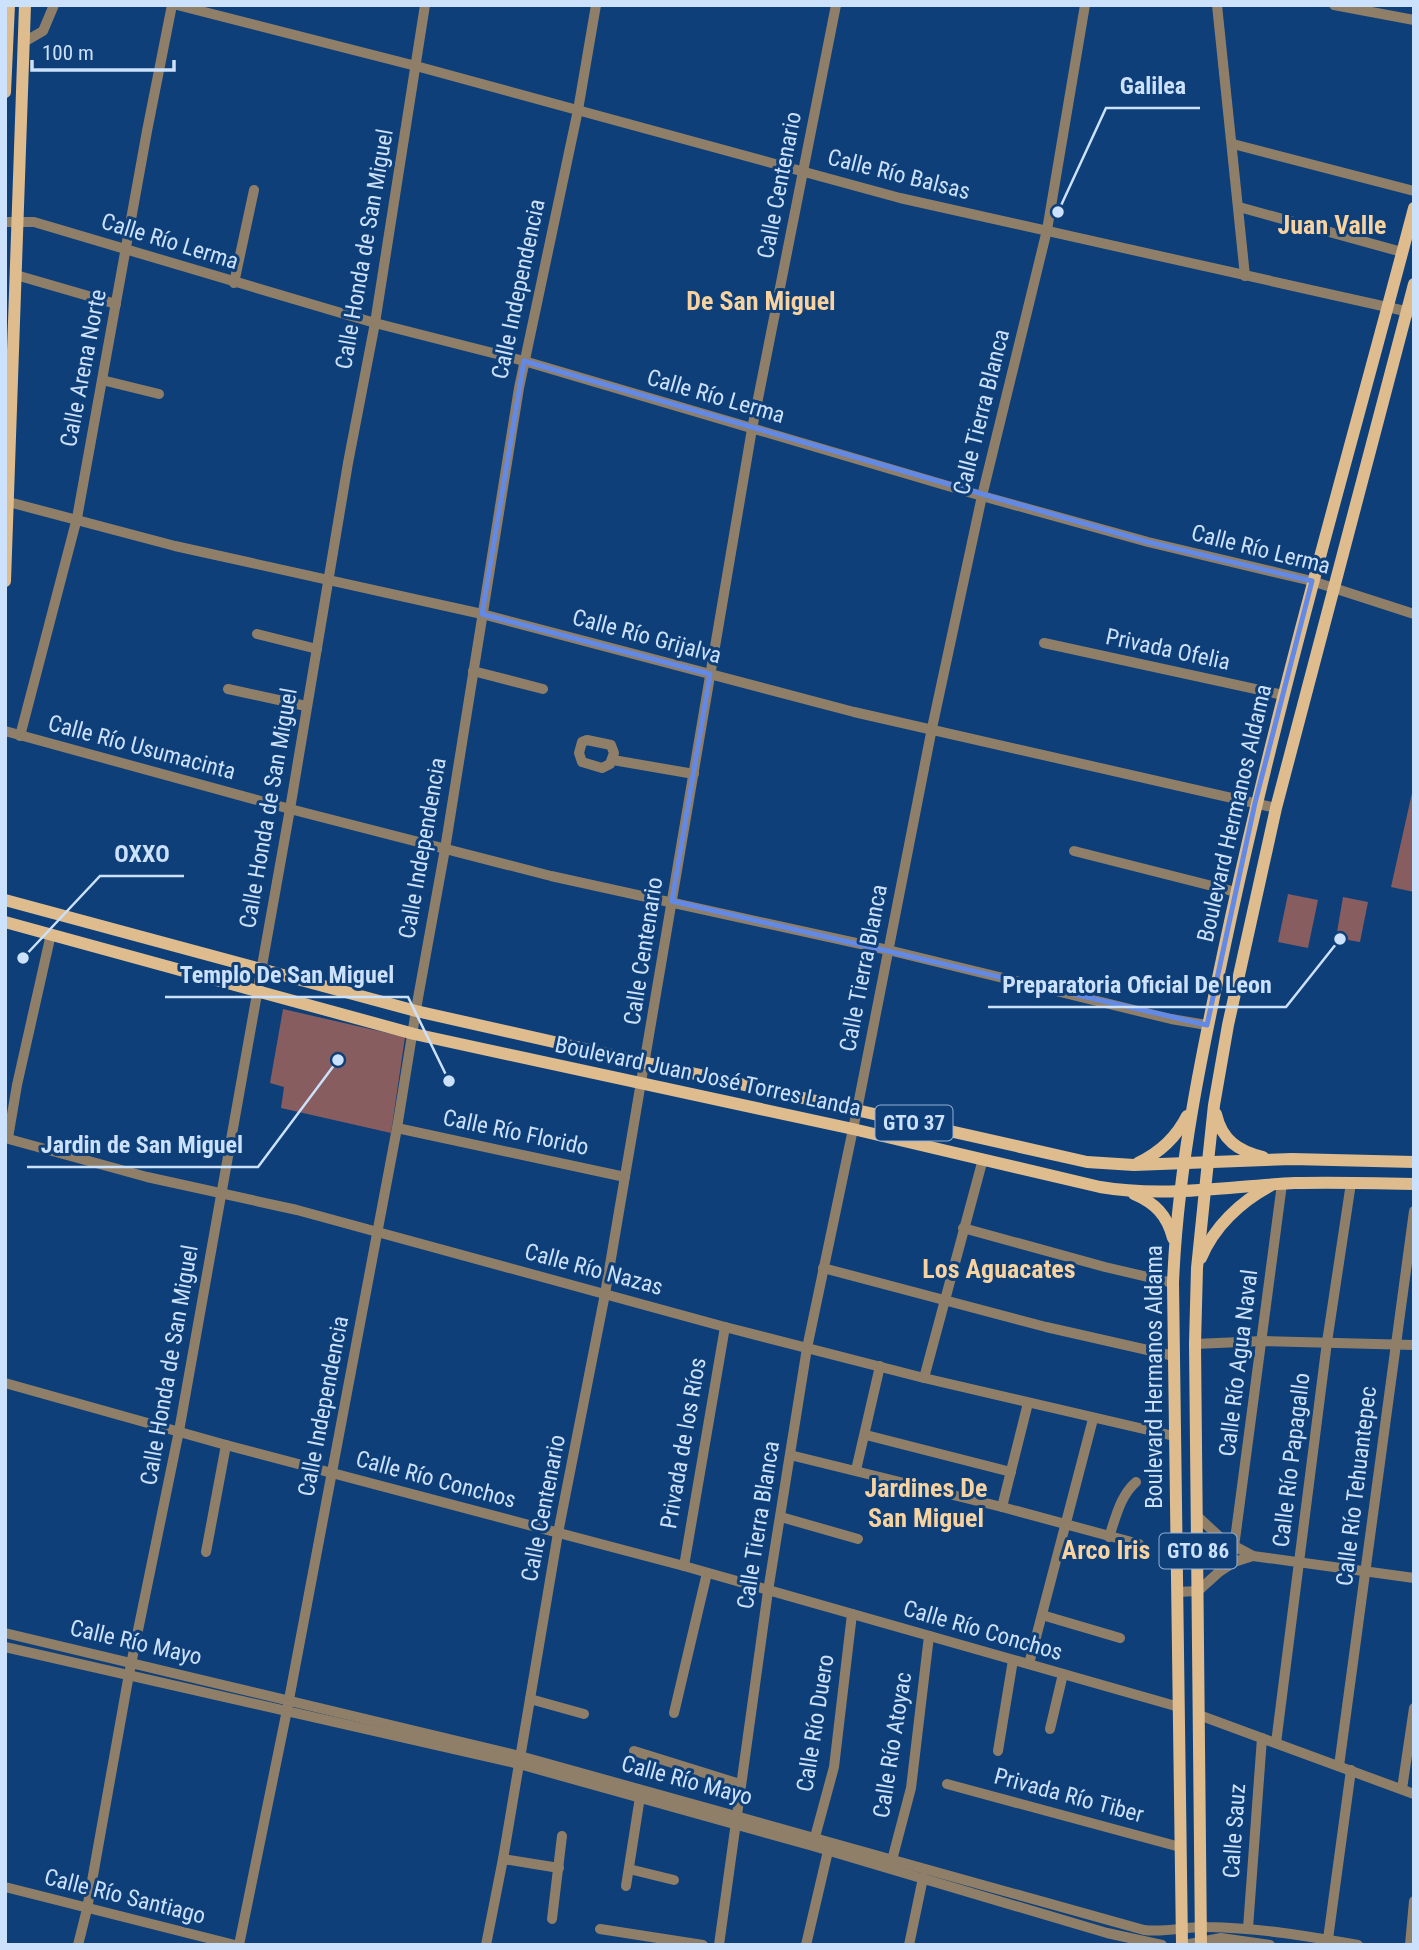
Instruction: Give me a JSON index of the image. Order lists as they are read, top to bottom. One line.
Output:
{"streets":{"main road":["Boulevard Hermanos Aldama","Boulevard Juan José Torres Landa","GTO 37","GTO 86"],"street":["Calle Río Balsas","Calle Centenario","Calle Río Lerma","Calle Honda de San Miguel","Calle Independencia","Calle Arena Norte","Calle Tierra Blanca","Calle Río Grijalva","Privada Ofelia","Calle Río Usumacinta","Calle Río Florido","Calle Río Nazas","Calle Río Agua Naval","Privada de los Ríos","Calle Río Papagallo","Calle Río Conchos","Calle Río Tehuantepec","Calle Río Mayo","Calle Río Duero","Calle Río Atoyac","Privada Río Tiber","Calle Sauz","Calle Río Santiago"]},"crossings":[["Calle Río Balsas","Calle Centenario"],["Calle Río Balsas","Calle Honda de San Miguel"],["Calle Río Balsas","Calle Independencia"],["Calle Río Balsas","Calle Arena Norte"],["Calle Río Balsas","Calle Tierra Blanca"],["Calle Río Balsas","Boulevard Hermanos Aldama"],["Calle Centenario","Calle Río Lerma"],["Calle Centenario","Calle Río Grijalva"],["Calle Centenario","Calle Río Usumacinta"],["Calle Centenario","Boulevard Juan José Torres Landa"],["Calle Centenario","Calle Río Florido"],["Calle Centenario","Calle Río Nazas"],["Calle Centenario","Calle Río Conchos"],["Calle Centenario","Calle Río Mayo"],["Calle Río Lerma","Calle Honda de San Miguel"],["Calle Río Lerma","Calle Independencia"],["Calle Río Lerma","Calle Arena Norte"],["Calle Río Lerma","Calle Tierra Blanca"],["Calle Río Lerma","Boulevard Hermanos Aldama"],["Calle Honda de San Miguel","Calle Río Grijalva"],["Calle Honda de San Miguel","Calle Río Usumacinta"],["Calle Honda de San Miguel","Boulevard Juan José Torres Landa"],["Calle Honda de San Miguel","Calle Río Nazas"],["Calle Honda de San Miguel","Calle Río Conchos"],["Calle Honda de San Miguel","Calle Río Mayo"],["Calle Honda de San Miguel","Calle Río Santiago"],["Calle Independencia","Calle Río Grijalva"],["Calle Independencia","Calle Río Usumacinta"],["Calle Independencia","Boulevard Juan José Torres Landa"],["Calle Independencia","Calle Río Florido"],["Calle Independencia","Calle Río Nazas"],["Calle Independencia","Calle Río Conchos"],["Calle Independencia","Calle Río Mayo"],["Calle Independencia","Calle Río Santiago"],["Calle Arena Norte","Calle Río Grijalva"],["Calle Arena Norte","Calle Río Usumacinta"],["Calle Tierra Blanca","Calle Río Grijalva"],["Calle Tierra Blanca","Calle Río Usumacinta"],["Calle Tierra Blanca","Boulevard Juan José Torres Landa"],["Calle Tierra Blanca","Calle Río Nazas"],["Calle Tierra Blanca","Calle Río Conchos"],["Calle Tierra Blanca","Calle Río Mayo"],["Calle Río Grijalva","Boulevard Hermanos Aldama"],["Privada Ofelia","Boulevard Hermanos Aldama"],["Calle Río Usumacinta","Boulevard Hermanos Aldama"],["Boulevard Hermanos Aldama","Boulevard Juan José Torres Landa"],["Boulevard Hermanos Aldama","Calle Río Nazas"],["Boulevard Hermanos Aldama","Calle Río Conchos"],["Boulevard Hermanos Aldama","Calle Río Mayo"],["Boulevard Hermanos Aldama","Privada Río Tiber"],["Boulevard Juan José Torres Landa","Calle Río Agua Naval"],["Boulevard Juan José Torres Landa","Calle Río Papagallo"],["Calle Río Nazas","Privada de los Ríos"],["Privada de los Ríos","Calle Río Conchos"],["Calle Río Conchos","Calle Río Duero"],["Calle Río Conchos","Calle Río Atoyac"],["Calle Río Mayo","Calle Río Duero"],["Calle Río Mayo","Calle Río Atoyac"],["Calle Río Mayo","Calle Sauz"]],"districts":["Juan Valle","De San Miguel","Los Aguacates","Jardines De San Miguel","Arco Iris"],"places":["Galilea","Preparatoria Oficial De Leon","OXXO","Jardin de San Miguel","Templo De San Miguel"],"scale_bar":"100 m"}
